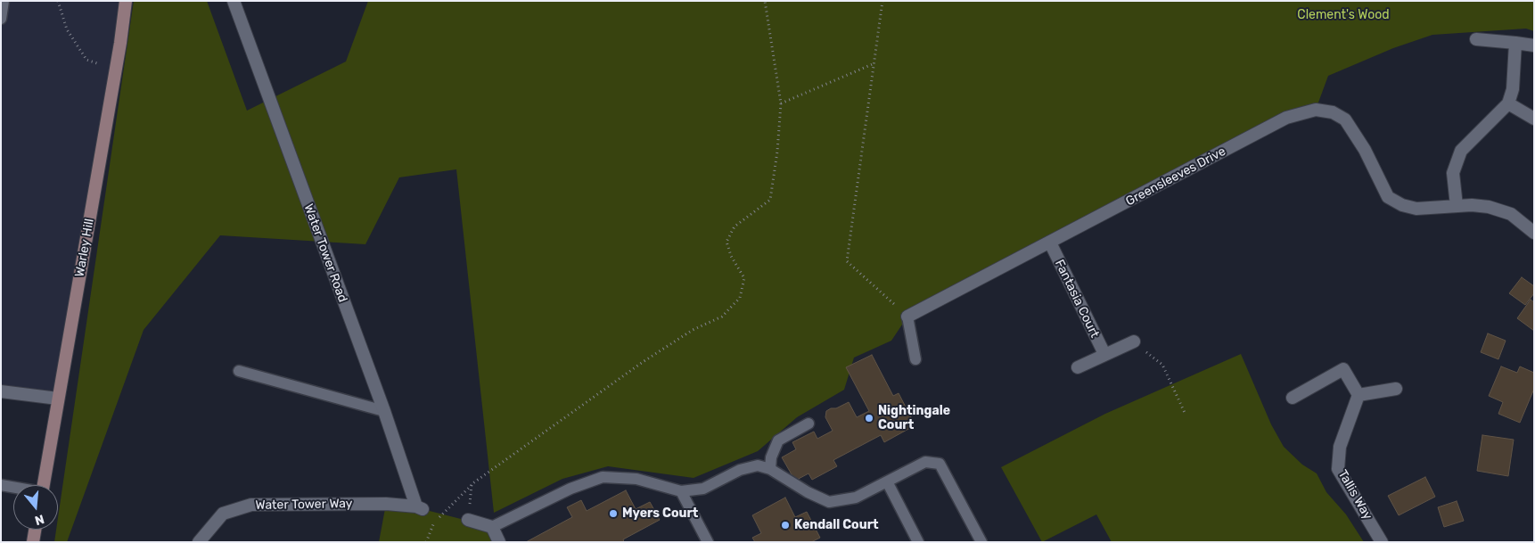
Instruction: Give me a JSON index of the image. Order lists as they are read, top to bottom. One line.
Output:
{"streets":{"main road":["Warley Hill"],"street":["Greensleeves Drive","Water Tower Road","Fantasia Court","Tallis Way","Water Tower Way"]},"crossings":[["Greensleeves Drive","Fantasia Court"],["Water Tower Road","Water Tower Way"]],"parks":["Clement's Wood"],"places":["Nightingale Court","Myers Court","Kendall Court"],"north":"bottom"}
